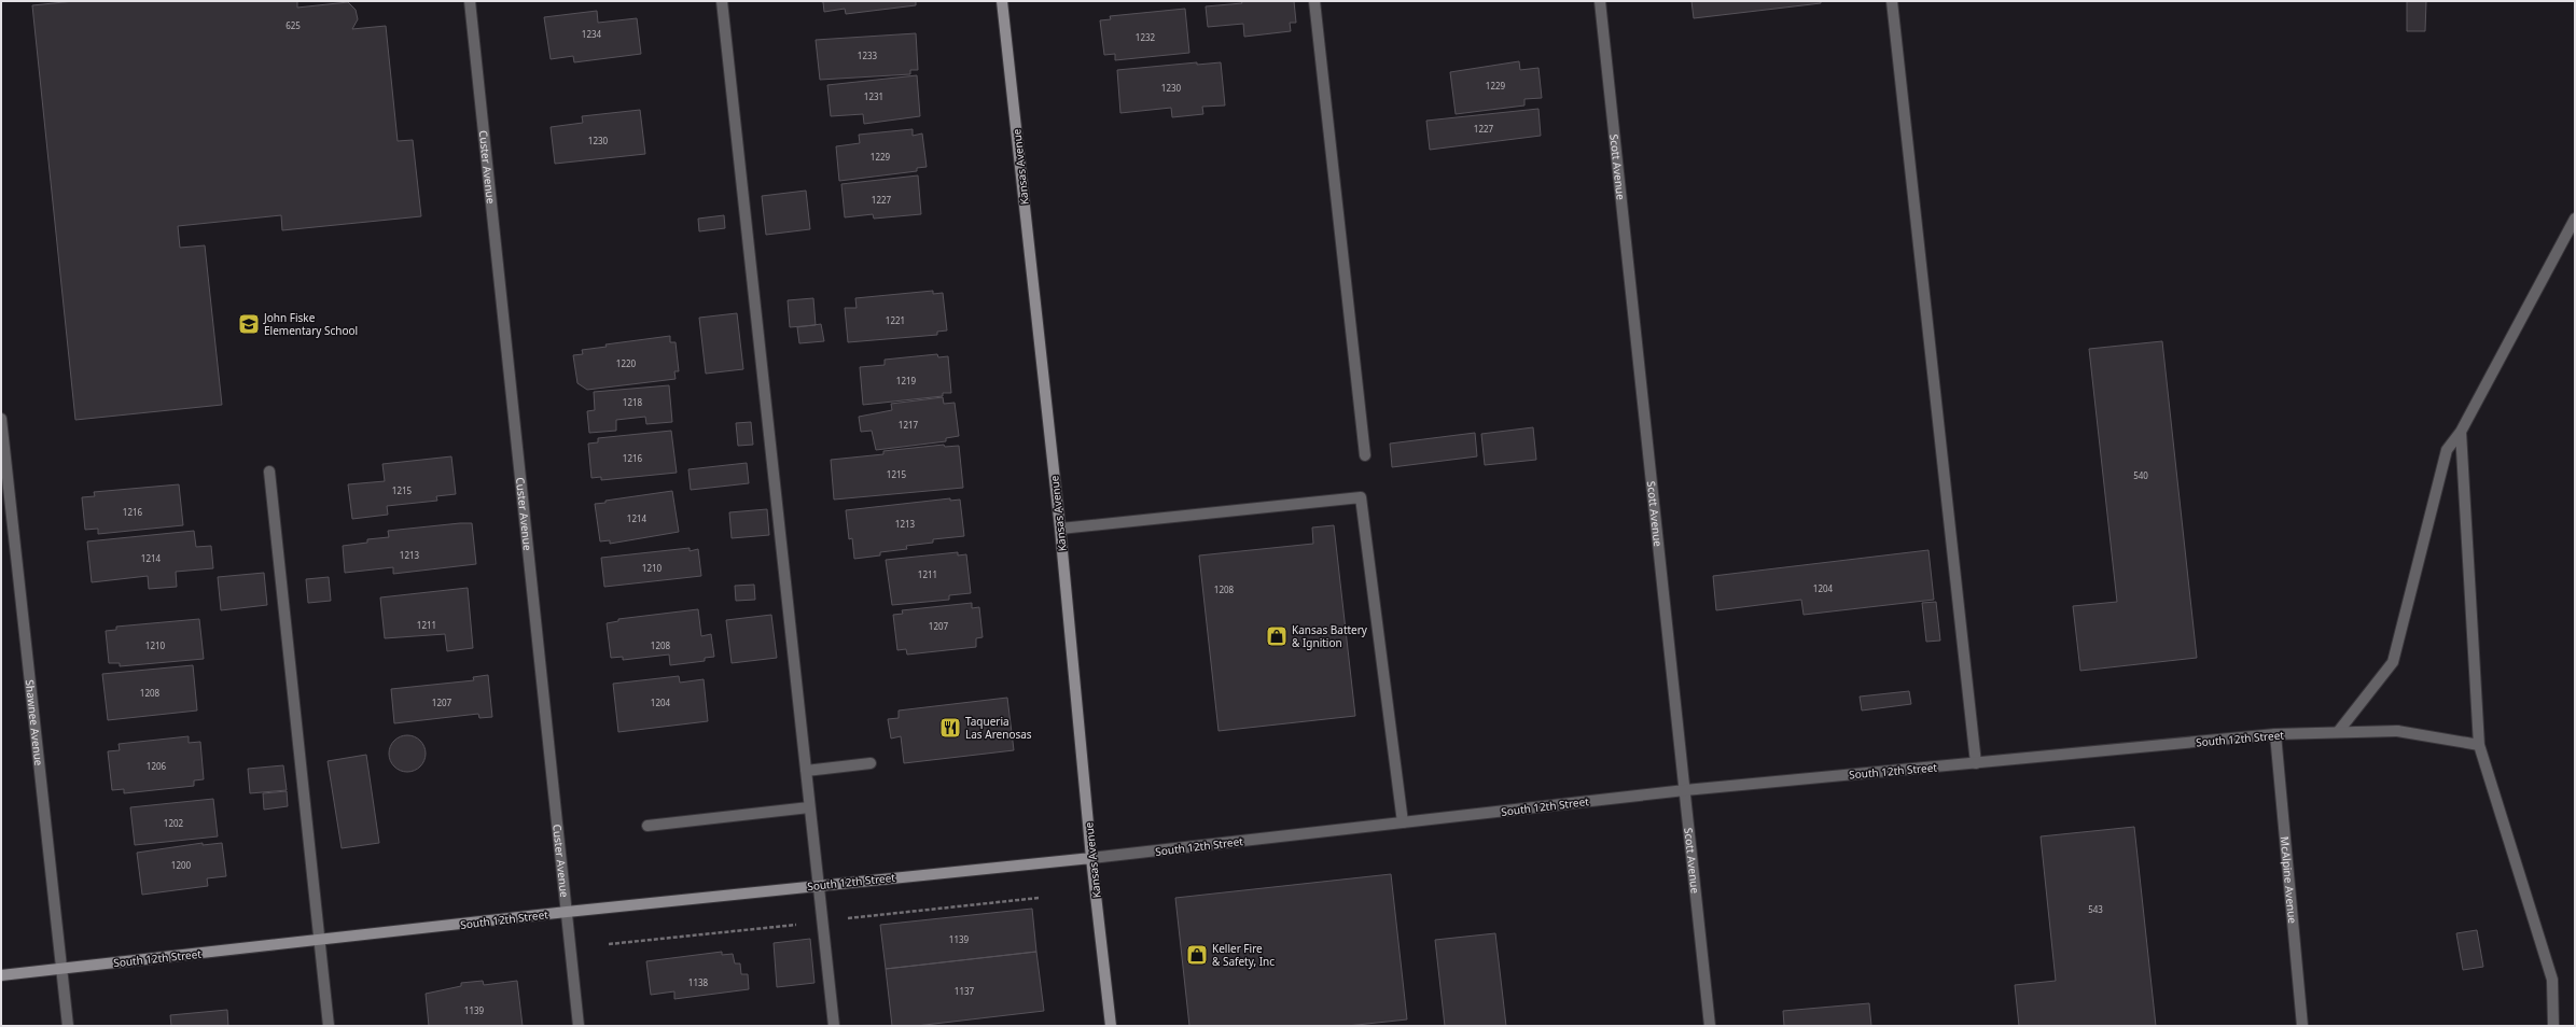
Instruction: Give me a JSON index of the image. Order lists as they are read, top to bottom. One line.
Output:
{"streets":{"street":["Custer Avenue","Kansas Avenue","Scott Avenue","Shawnee Avenue","South 12th Street","McAlpine Avenue"]},"crossings":[["Custer Avenue","South 12th Street"],["Kansas Avenue","South 12th Street"],["Scott Avenue","South 12th Street"],["Shawnee Avenue","South 12th Street"],["South 12th Street","McAlpine Avenue"]],"places":{"school or university":["John Fiske Elementary School"],"shop":["Kansas Battery & Ignition","Keller Fire & Safety, Inc"],"restaurant":["Taqueria Las Arenosas"]},"house_numbers":["625","1234","1232","1233","1229","1230","1231","1227","1230","1229","1227","1221","1220","1219","1218","1217","1216","1215","540","1215","1216","1214","1213","1213","1214","1210","1211","1204","1208","1211","1207","1210","1208","1208","1207","1204","1206","1202","1200","543","1139","1138","1137","1139"]}
